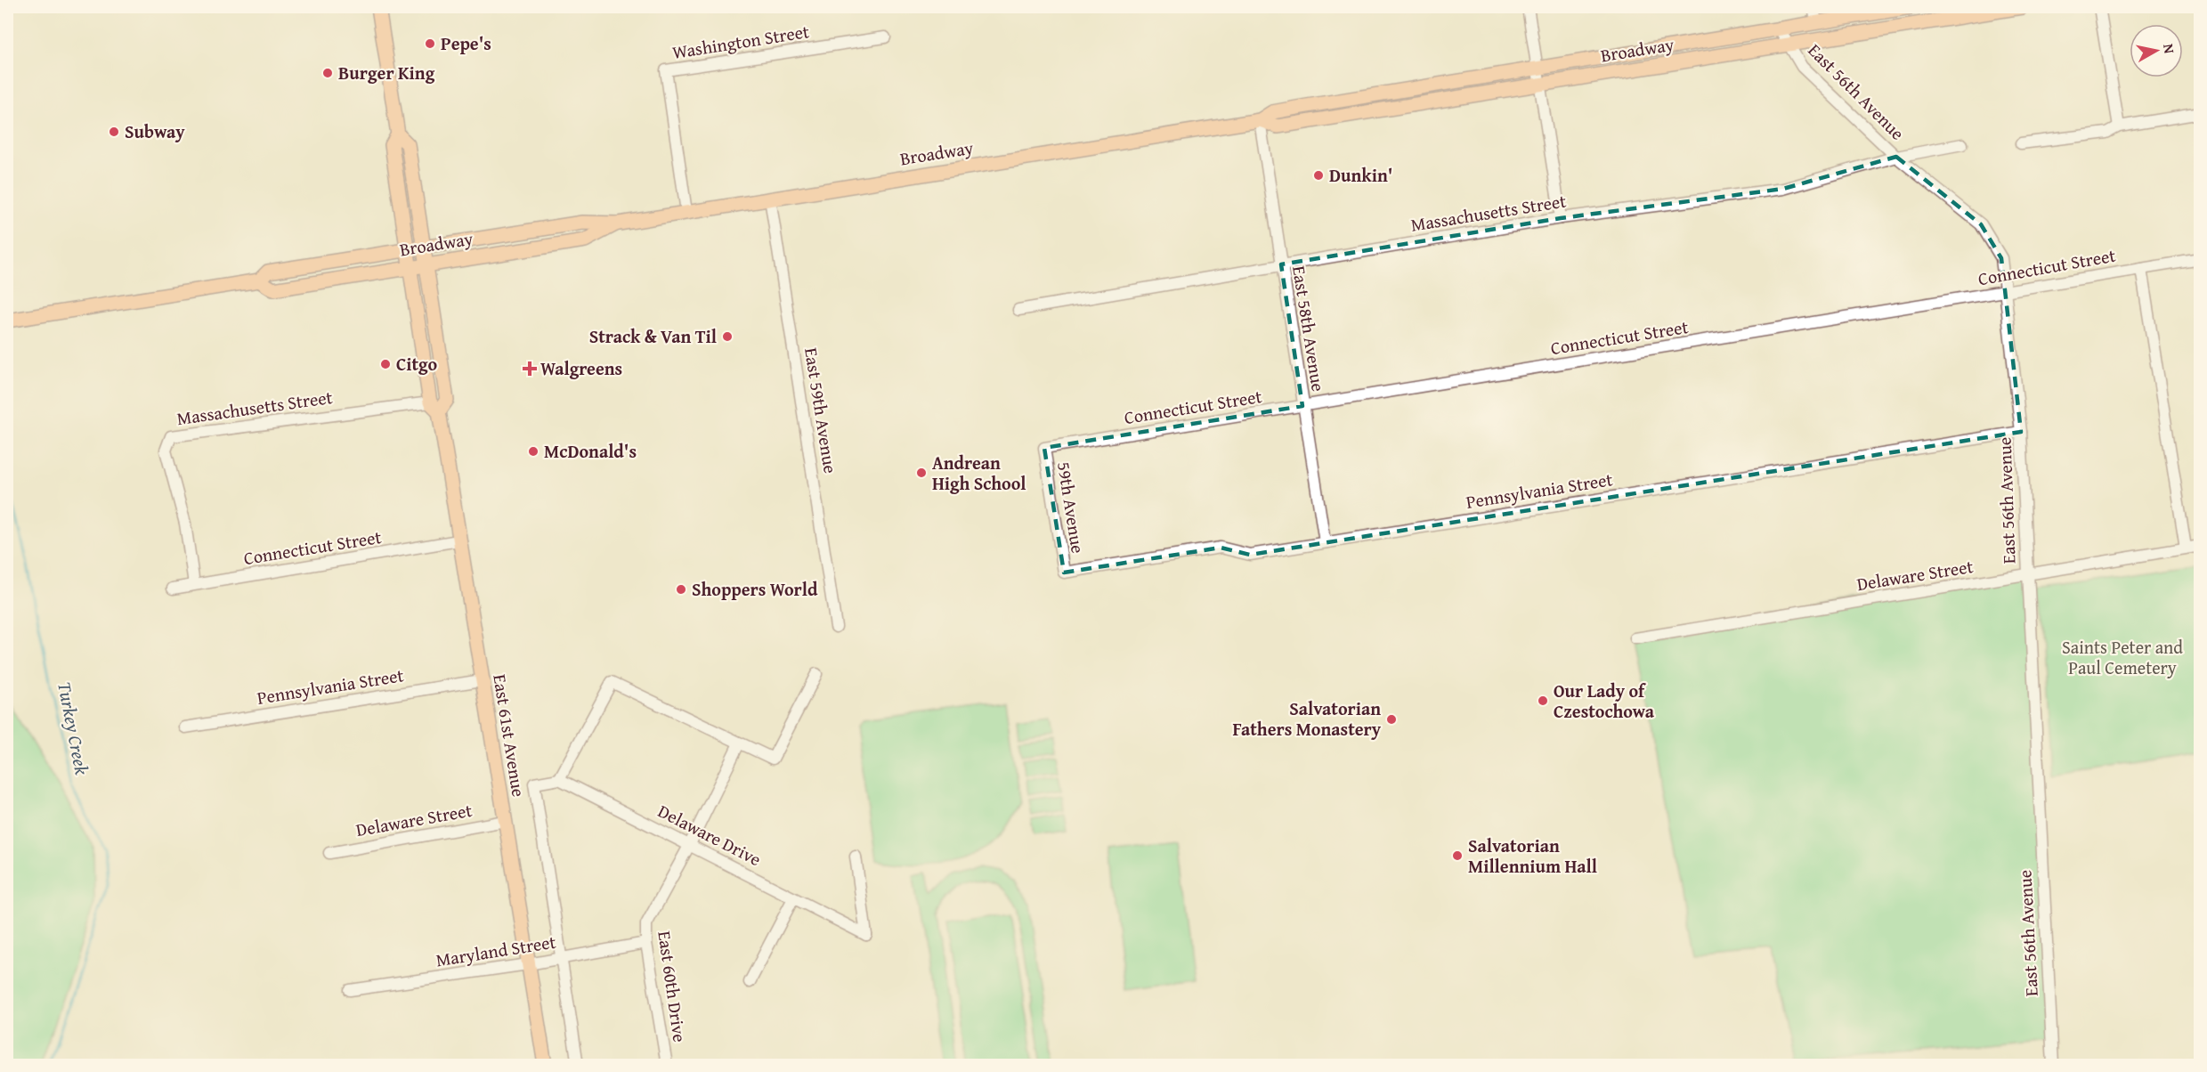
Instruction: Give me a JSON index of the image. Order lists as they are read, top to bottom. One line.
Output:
{"streets":{"main road":["Broadway","East 61st Avenue"],"street":["Washington Street","East 56th Avenue","Massachusetts Street","Connecticut Street","East 58th Avenue","East 59th Avenue","Pennsylvania Street","59th Avenue","Delaware Street","Delaware Drive","Maryland Street","East 60th Drive"]},"crossings":[["Washington Street","Broadway"],["Broadway","East 56th Avenue"],["Broadway","East 58th Avenue"],["Broadway","East 59th Avenue"],["Broadway","East 61st Avenue"],["East 56th Avenue","Massachusetts Street"],["East 56th Avenue","Connecticut Street"],["East 56th Avenue","Pennsylvania Street"],["East 56th Avenue","Delaware Street"],["Massachusetts Street","Connecticut Street"],["Massachusetts Street","East 58th Avenue"],["Massachusetts Street","East 61st Avenue"],["Connecticut Street","East 58th Avenue"],["Connecticut Street","59th Avenue"],["Connecticut Street","East 61st Avenue"],["East 58th Avenue","Pennsylvania Street"],["Pennsylvania Street","59th Avenue"],["Pennsylvania Street","East 61st Avenue"],["Delaware Street","East 61st Avenue"],["East 61st Avenue","Maryland Street"],["Delaware Drive","East 60th Drive"],["Maryland Street","East 60th Drive"]],"water":["Turkey Creek"],"parks":["Saints Peter and Paul Cemetery"],"places":{"other":["Pepe's","Burger King","Subway","Dunkin'","Strack & Van Til","Citgo","McDonald's","Andrean High School","Shoppers World","Our Lady of Czestochowa","Salvatorian Fathers Monastery","Salvatorian Millennium Hall"],"health":["Walgreens"]},"north":"right"}
